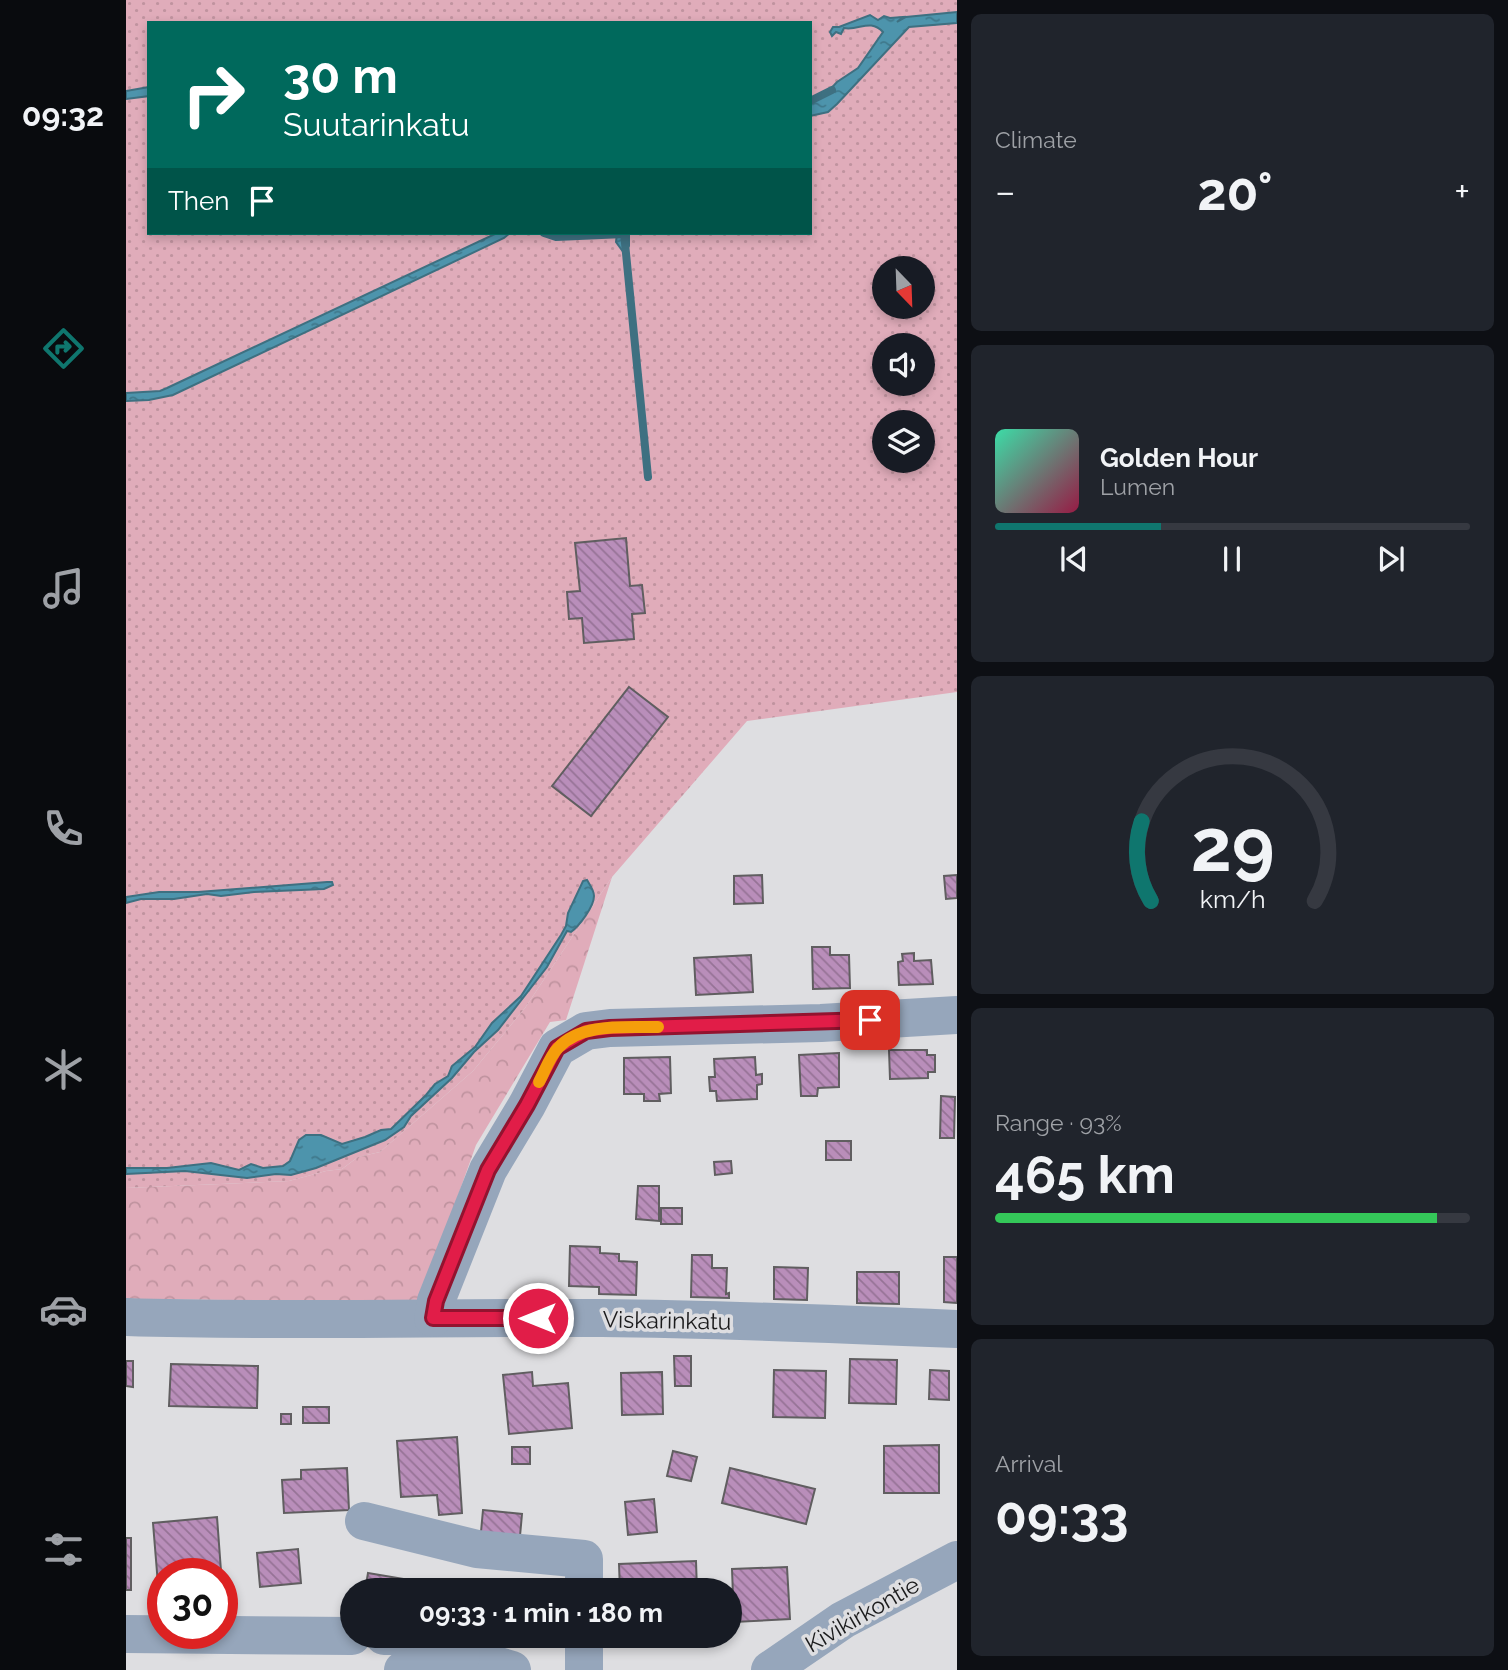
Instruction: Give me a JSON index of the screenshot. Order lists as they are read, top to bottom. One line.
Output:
{"streets":{"street":["Viskarinkatu","Kivikirkontie"]},"north":"bottom right","page":{"tabs":"09:32","tile":["Climate",["Range · 93%","465 km"],["Arrival","09:33"]],"turn":["30 m","Suutarinkatu"],"heat":["−","20°","+"],"then":"Then","song":["Golden Hour","Lumen"],"limit":"30","trip":"09:33 · 1 min · 180 m","gauge":["29","km/h"]}}
